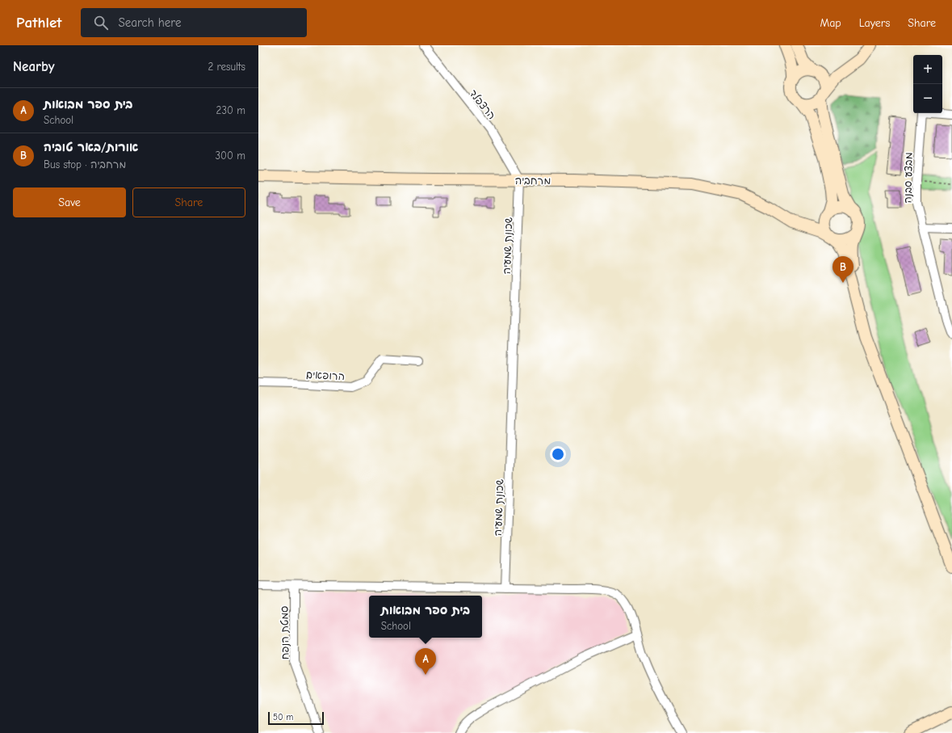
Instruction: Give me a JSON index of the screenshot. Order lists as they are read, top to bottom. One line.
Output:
{"streets":{"main road":["מרחביה"],"street":["הרצפלד","מבצע סבנה","שכונת שמעיה","הרופאים","סמטת הנפח"]},"crossings":[["הרצפלד","מרחביה"],["הרצפלד","שכונת שמעיה"],["מרחביה","שכונת שמעיה"]],"scale_bar":"50 m","page":{"header":"Pathlet","search":"Search here","nav":["Map","Layers","Share"],"heading":["Nearby","2 results"],"map_buttons":["+","−"],"list":[{"mark":"A","name":"בית ספר מבואות","note":"School","value":"230 m"},{"mark":"B","name":"אורות/באר טוביה","note":"Bus stop · מרחביה","value":"300 m"}],"buttons":["Save","Share"],"pins":["B","A"],"popup":["בית ספר מבואות","School"],"scale":"50 m"}}
